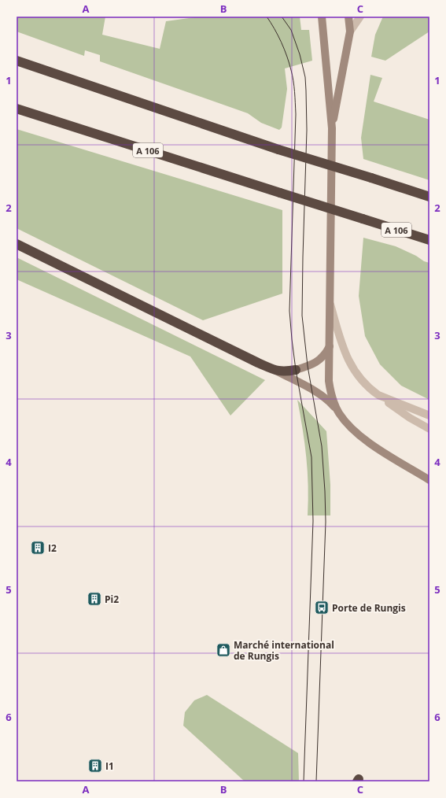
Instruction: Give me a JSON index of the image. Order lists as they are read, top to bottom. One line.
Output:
{"streets":{"highway":["A 106"]},"places":{"building":["I2","Pi2","I1"],"bus stop":["Porte de Rungis"],"shop":["Marché international de Rungis"]},"grid":{"columns":["A","B","C"],"rows":["1","2","3","4","5","6"]}}
